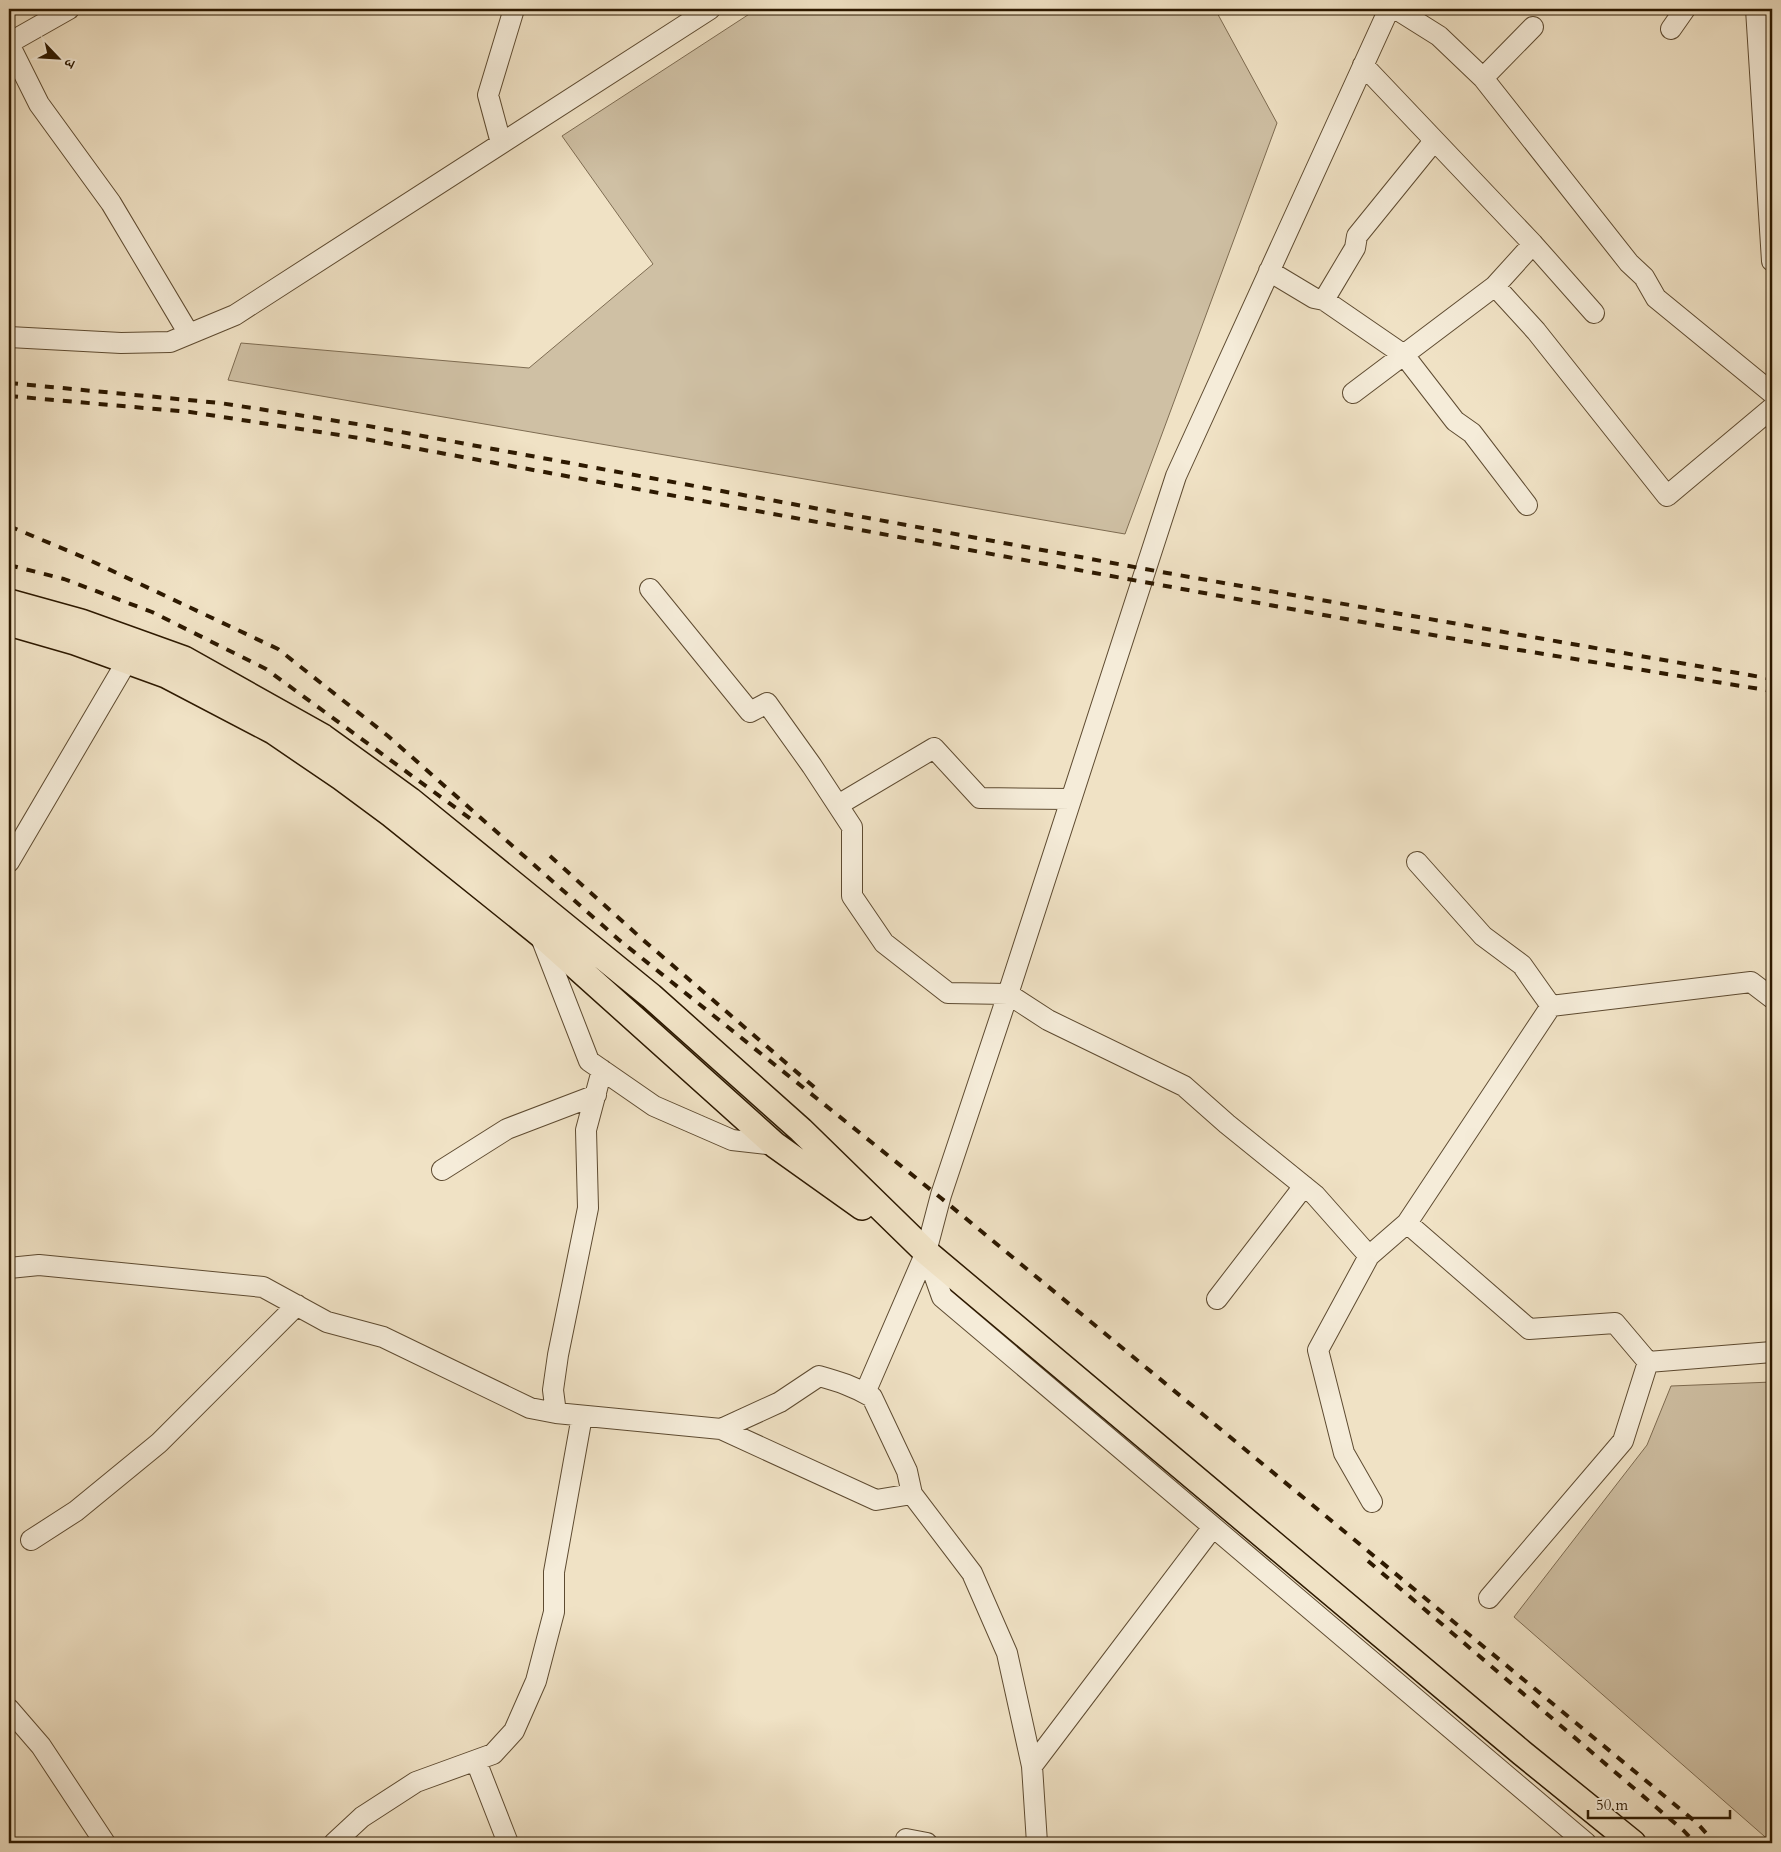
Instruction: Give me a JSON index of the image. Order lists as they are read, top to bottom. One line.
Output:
{"scale_bar":"50 m","north":"bottom right"}
